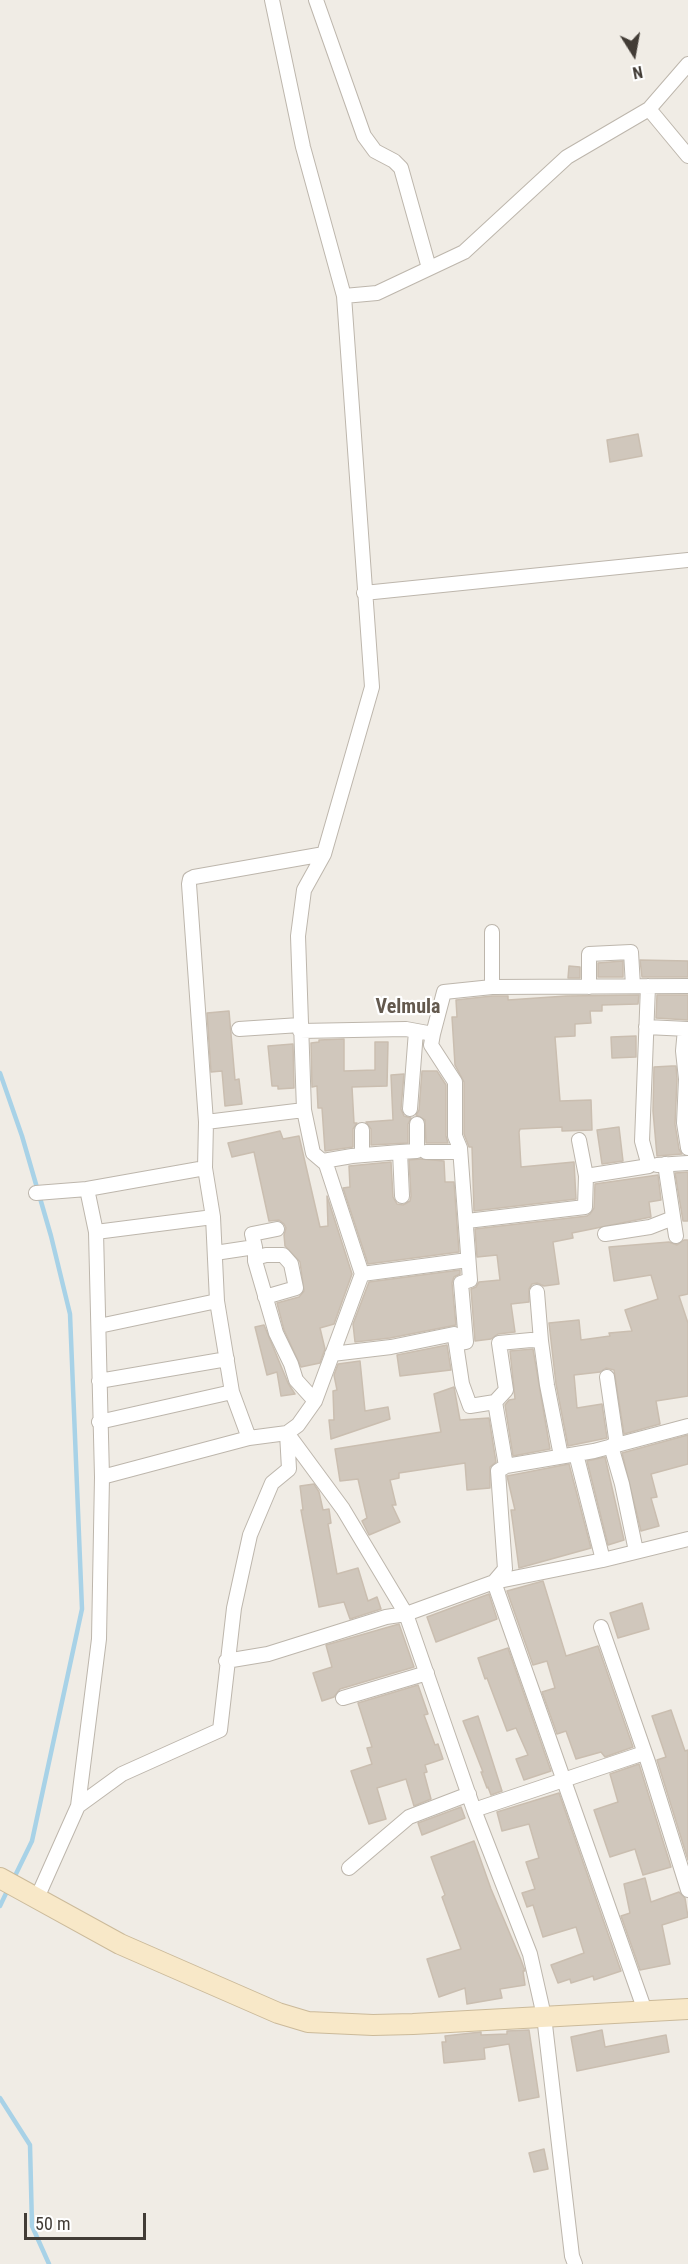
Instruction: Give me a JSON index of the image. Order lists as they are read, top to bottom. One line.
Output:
{"districts":["Velmula"],"scale_bar":"50 m","north":"bottom"}
